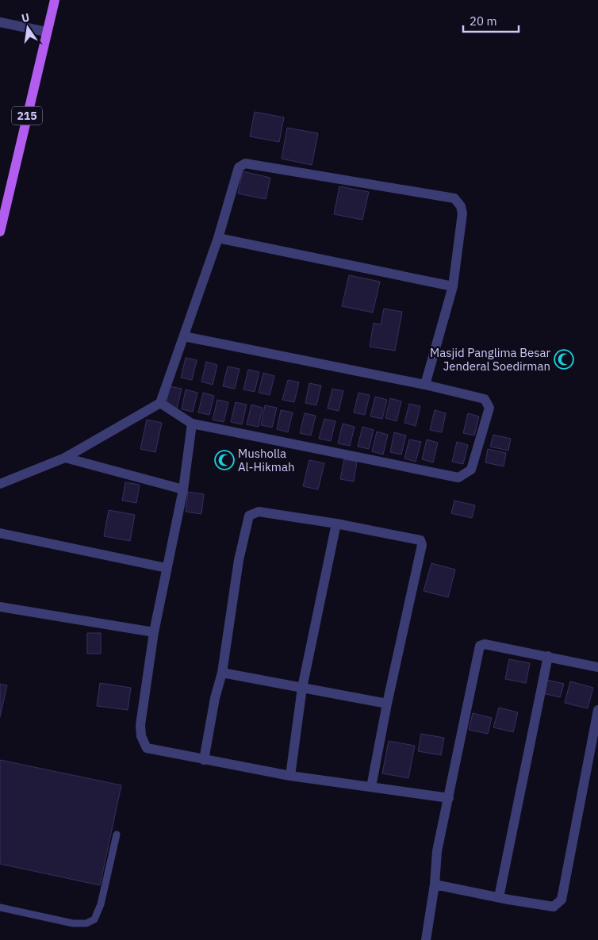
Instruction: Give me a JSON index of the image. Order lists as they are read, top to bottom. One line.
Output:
{"streets":{"main road":["215"]},"places":{"mosque":["Masjid Panglima Besar Jenderal Soedirman","Musholla Al-Hikmah"]},"scale_bar":"20 m","north":"top"}
